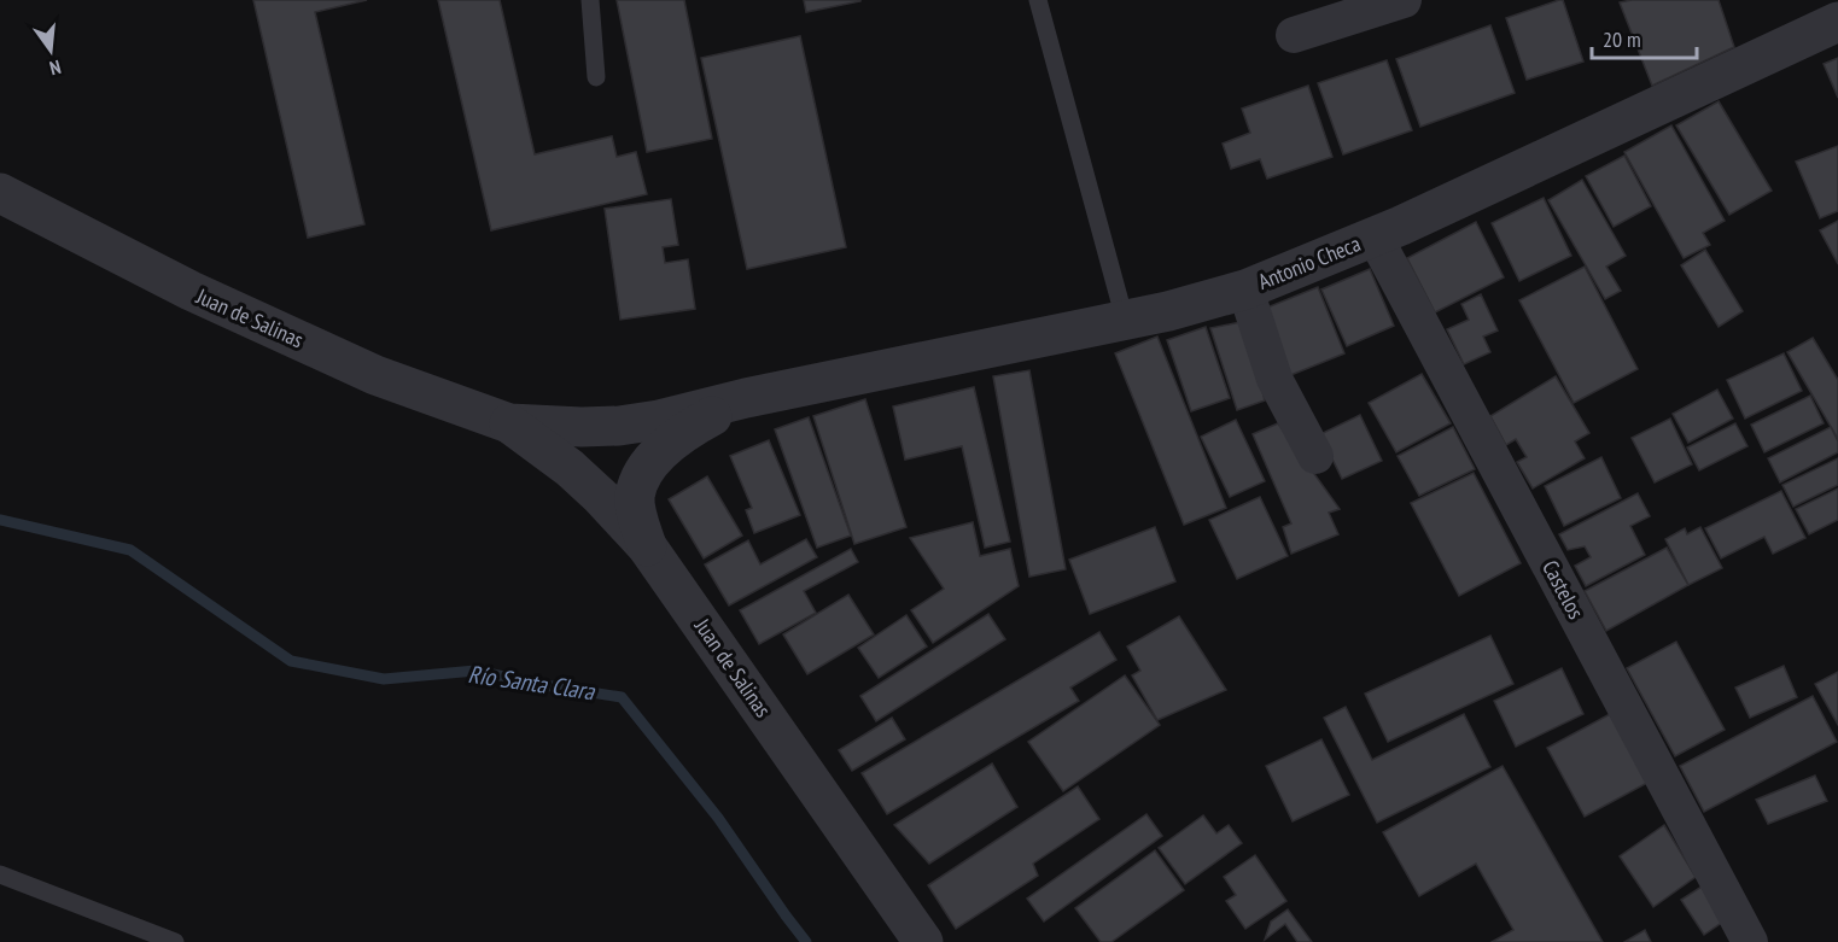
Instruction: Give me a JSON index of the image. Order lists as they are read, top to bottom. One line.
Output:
{"streets":{"street":["Antonio Checa","Juan de Salinas","Castelos"]},"crossings":[["Antonio Checa","Juan de Salinas"],["Antonio Checa","Castelos"]],"water":["Río Santa Clara"],"scale_bar":"20 m","north":"bottom"}
